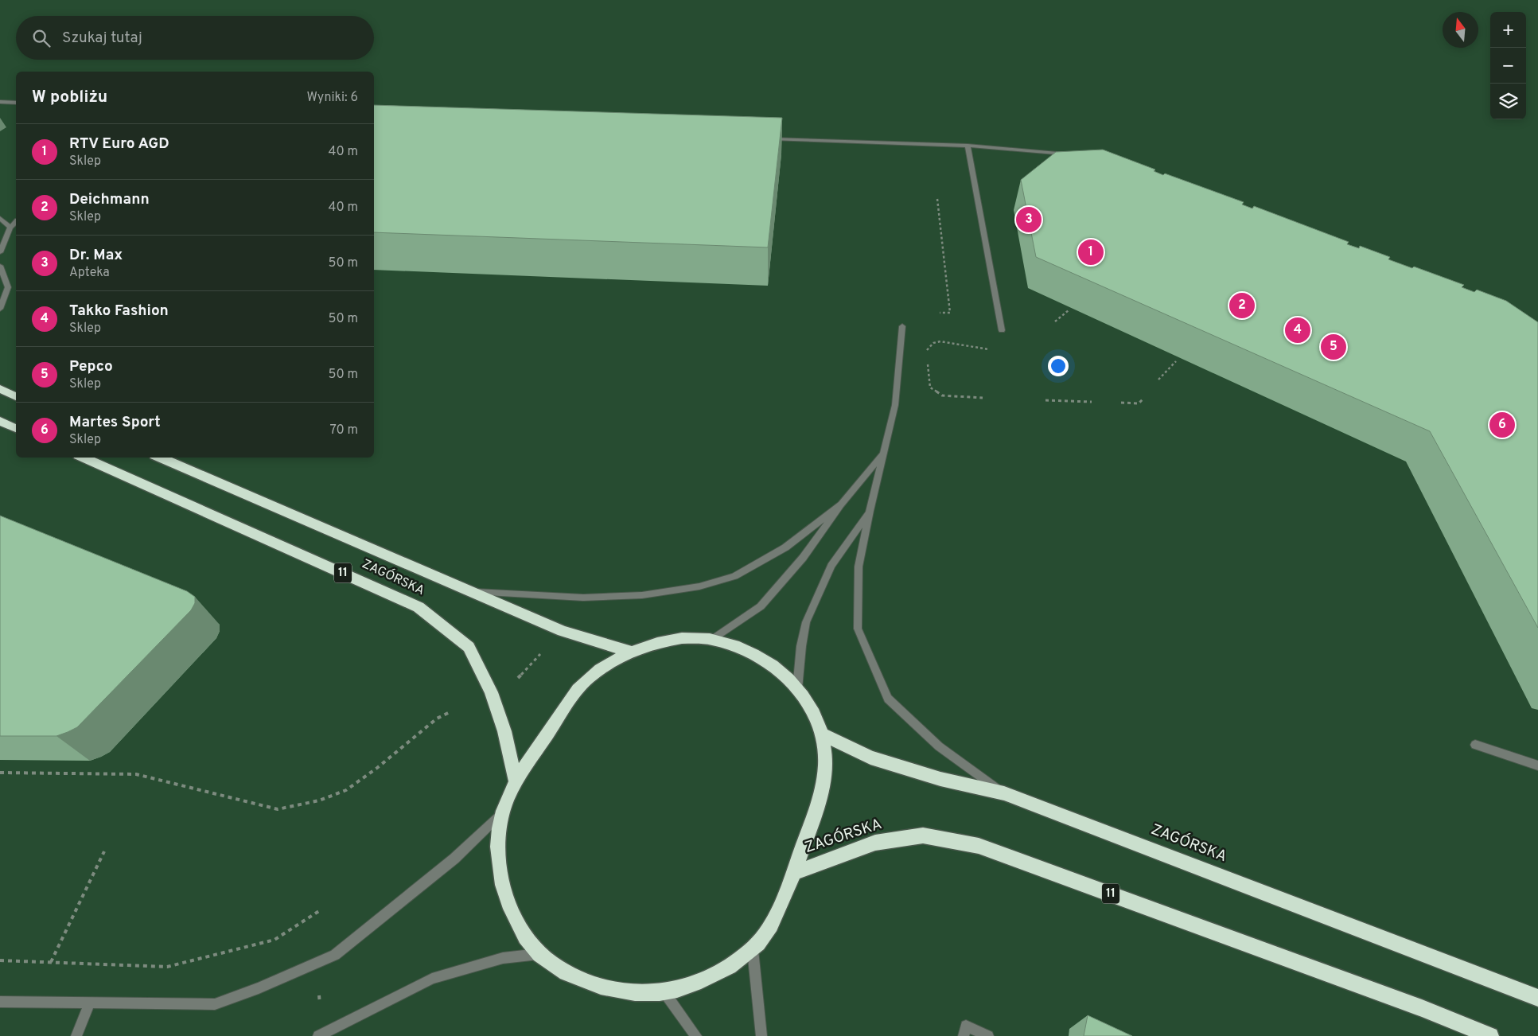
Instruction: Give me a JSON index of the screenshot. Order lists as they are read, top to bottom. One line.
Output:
{"streets":{"highway":["11","ZAGÓRSKA"]},"north":"top","page":{"map_buttons":["+","−"],"search":"Szukaj tutaj","heading":["W pobliżu","Wyniki: 6"],"list":[{"mark":"1","name":"RTV Euro AGD","note":"Sklep","value":"40 m"},{"mark":"2","name":"Deichmann","note":"Sklep","value":"40 m"},{"mark":"3","name":"Dr. Max","note":"Apteka","value":"50 m"},{"mark":"4","name":"Takko Fashion","note":"Sklep","value":"50 m"},{"mark":"5","name":"Pepco","note":"Sklep","value":"50 m"},{"mark":"6","name":"Martes Sport","note":"Sklep","value":"70 m"}],"pins":["3","1","2","4","5","6"]}}
